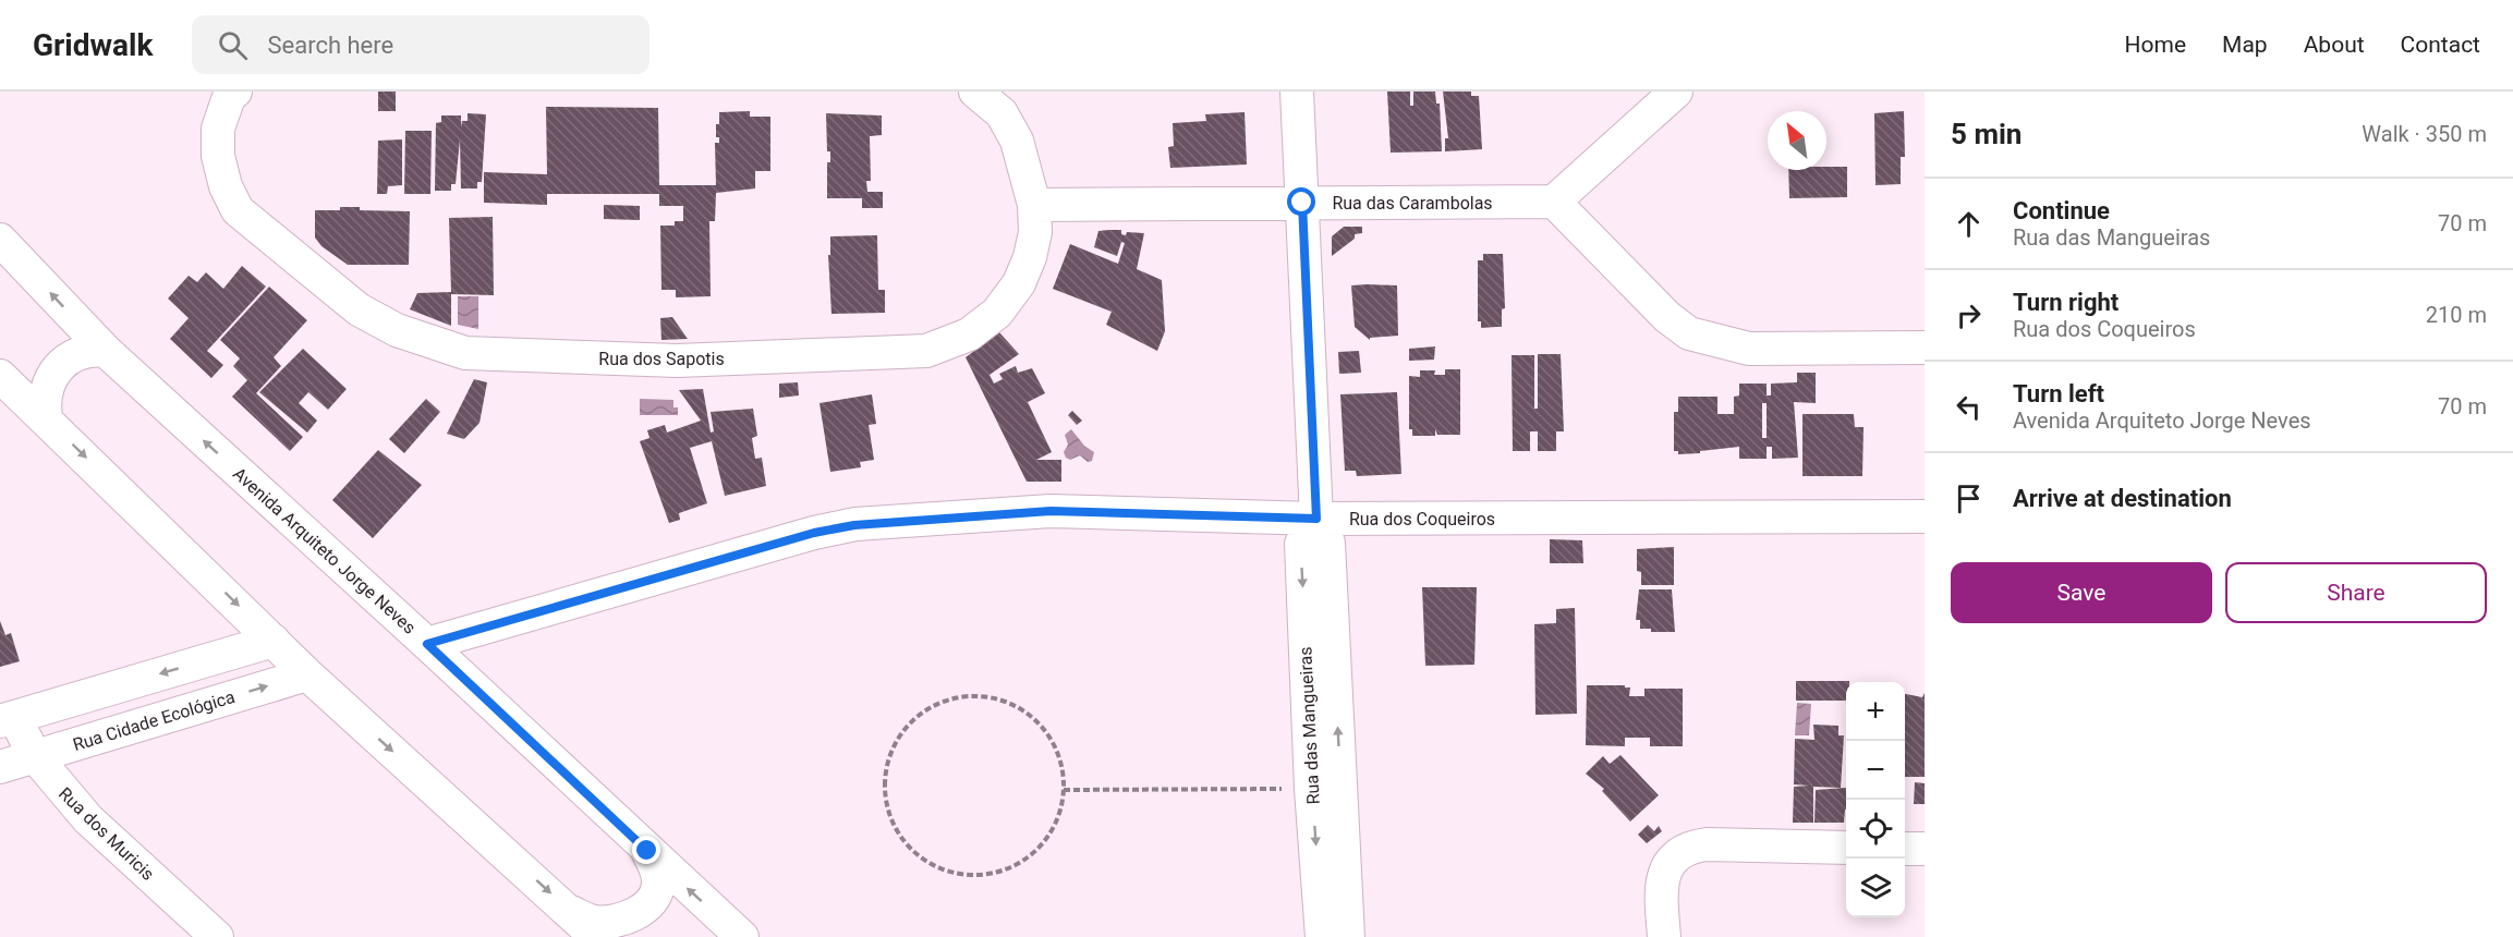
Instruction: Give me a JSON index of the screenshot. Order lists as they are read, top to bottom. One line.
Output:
{"streets":{"street":["Rua das Carambolas","Rua dos Sapotis","Rua dos Coqueiros","Avenida Arquiteto Jorge Neves","Rua Cidade Ecológica","Rua das Mangueiras","Rua dos Muricis"]},"crossings":[["Rua das Carambolas","Rua dos Sapotis"],["Rua das Carambolas","Rua das Mangueiras"],["Rua dos Coqueiros","Avenida Arquiteto Jorge Neves"],["Rua dos Coqueiros","Rua das Mangueiras"],["Rua Cidade Ecológica","Rua dos Muricis"]],"north":"top left","page":{"header":"Gridwalk","search":"Search here","nav":["Home","Map","About","Contact"],"heading":["5 min","Walk · 350 m"],"list":[["Continue","Rua das Mangueiras","70 m"],["Turn right","Rua dos Coqueiros","210 m"],["Turn left","Avenida Arquiteto Jorge Neves","70 m"],"Arrive at destination"],"buttons":["Save","Share"],"map_buttons":["+","−"]}}
